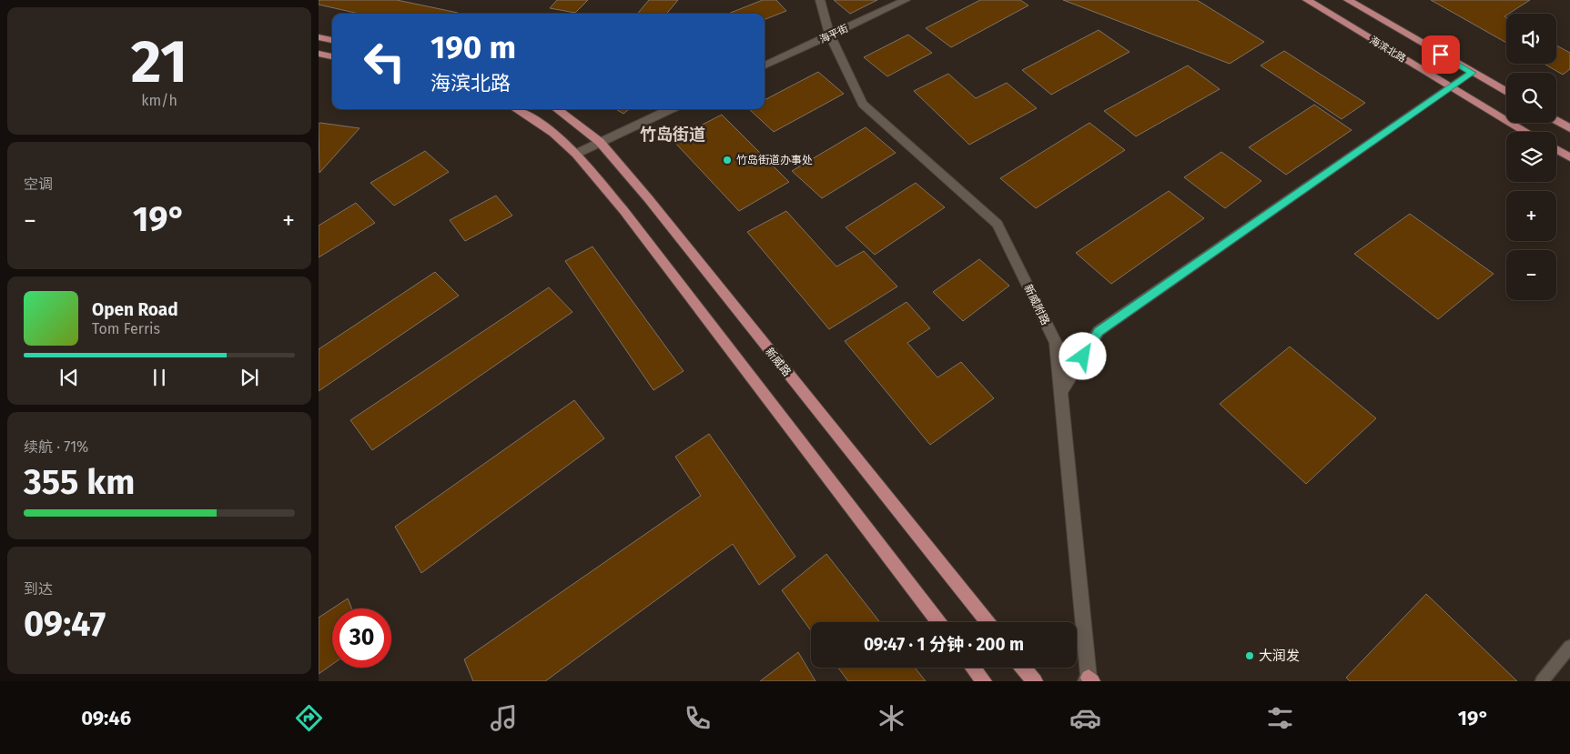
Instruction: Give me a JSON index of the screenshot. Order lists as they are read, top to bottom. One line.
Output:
{"streets":{"main road":["海滨北路","新威路"],"street":["海平街","新威附路"]},"crossings":[["海平街","新威附路"]],"districts":["竹岛街道"],"places":["竹岛街道办事处","大润发"],"page":{"tile":[["21","km/h"],"空调",["续航 · 71%","355 km"],["到达","09:47"]],"map_buttons":["+","−"],"turn":["190 m","海滨北路"],"heat":["−","19°","+"],"song":["Open Road","Tom Ferris"],"limit":"30","trip":"09:47 · 1 分钟 · 200 m","tabs":["09:46","19°"]}}
